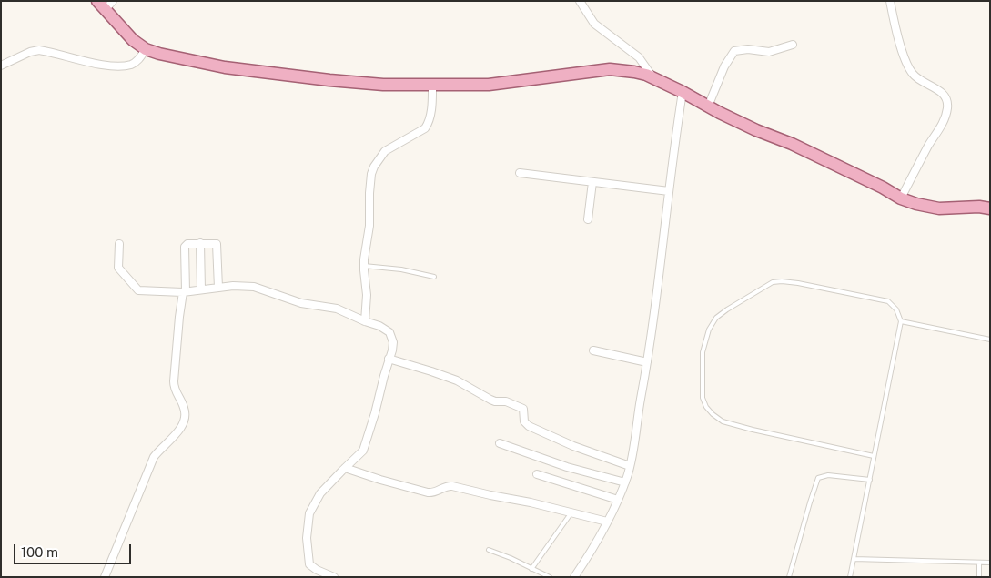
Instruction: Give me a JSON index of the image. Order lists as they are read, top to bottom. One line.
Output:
{"scale_bar":"100 m"}
